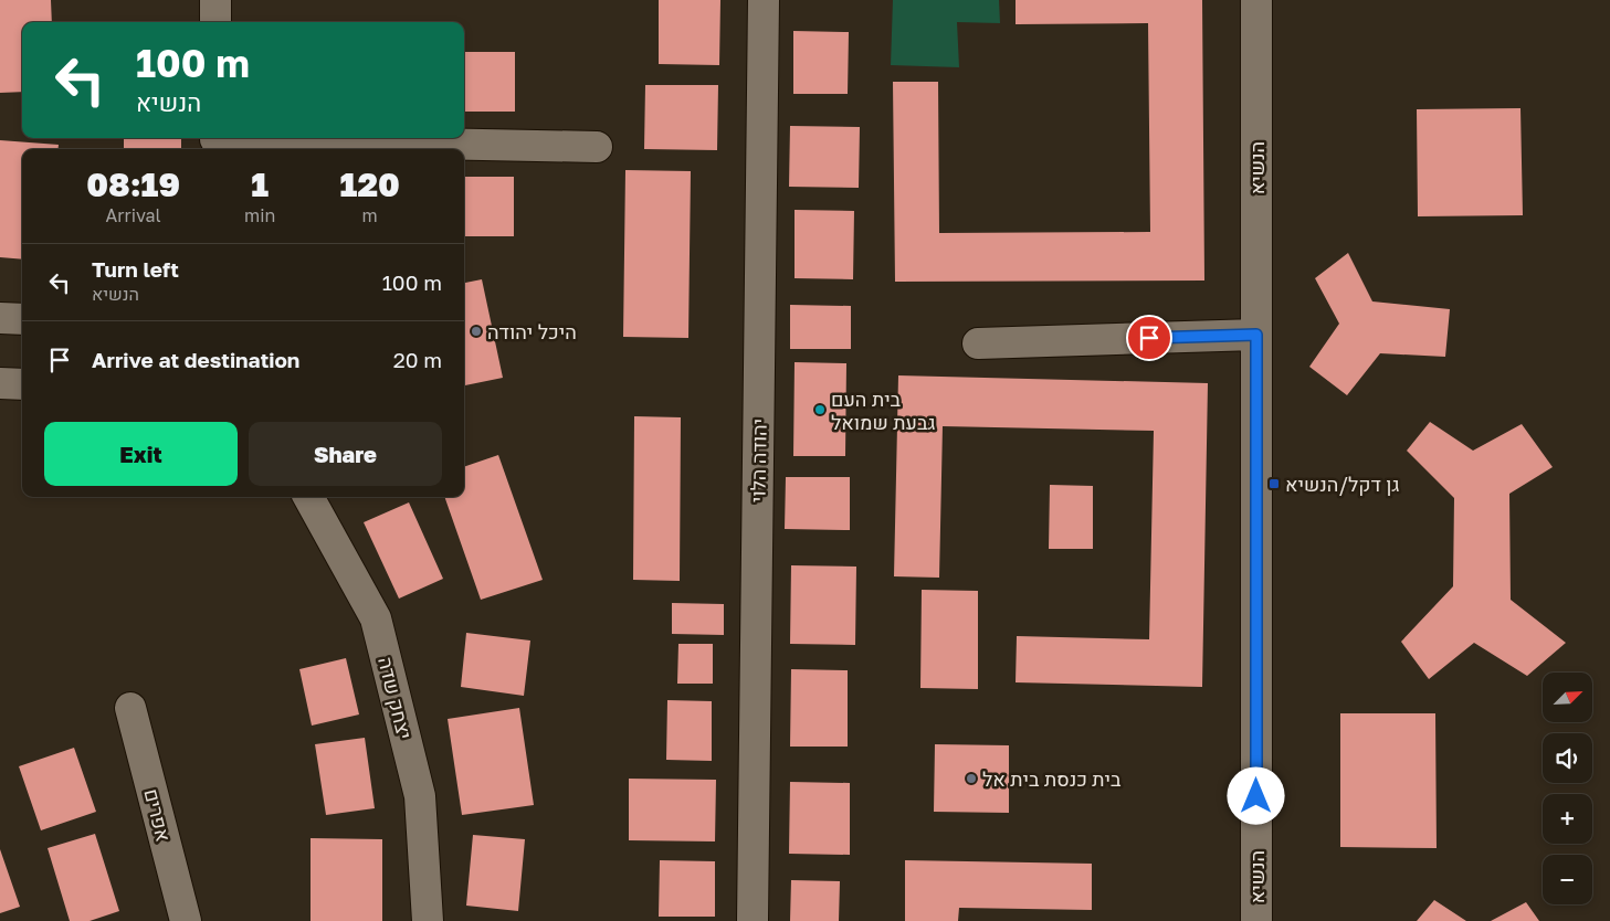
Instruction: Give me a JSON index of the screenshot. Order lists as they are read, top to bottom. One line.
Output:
{"streets":{"street":["הנשיא","יהודה הלוי","יצחק שדה","אפרים"]},"places":{"other":["היכל יהודה","בית העם גבעת שמואל","בית כנסת בית אל"],"transit":["גן דקל/הנשיא"]},"north":"top right","page":{"turn":["100 m","הנשיא"],"eta":["08:19","Arrival","1","min","120","m"],"list":[{"name":"Turn left","note":"הנשיא","value":"100 m"},{"name":"Arrive at destination","value":"20 m"}],"buttons":["Exit","Share"],"map_buttons":["+","−"]}}
